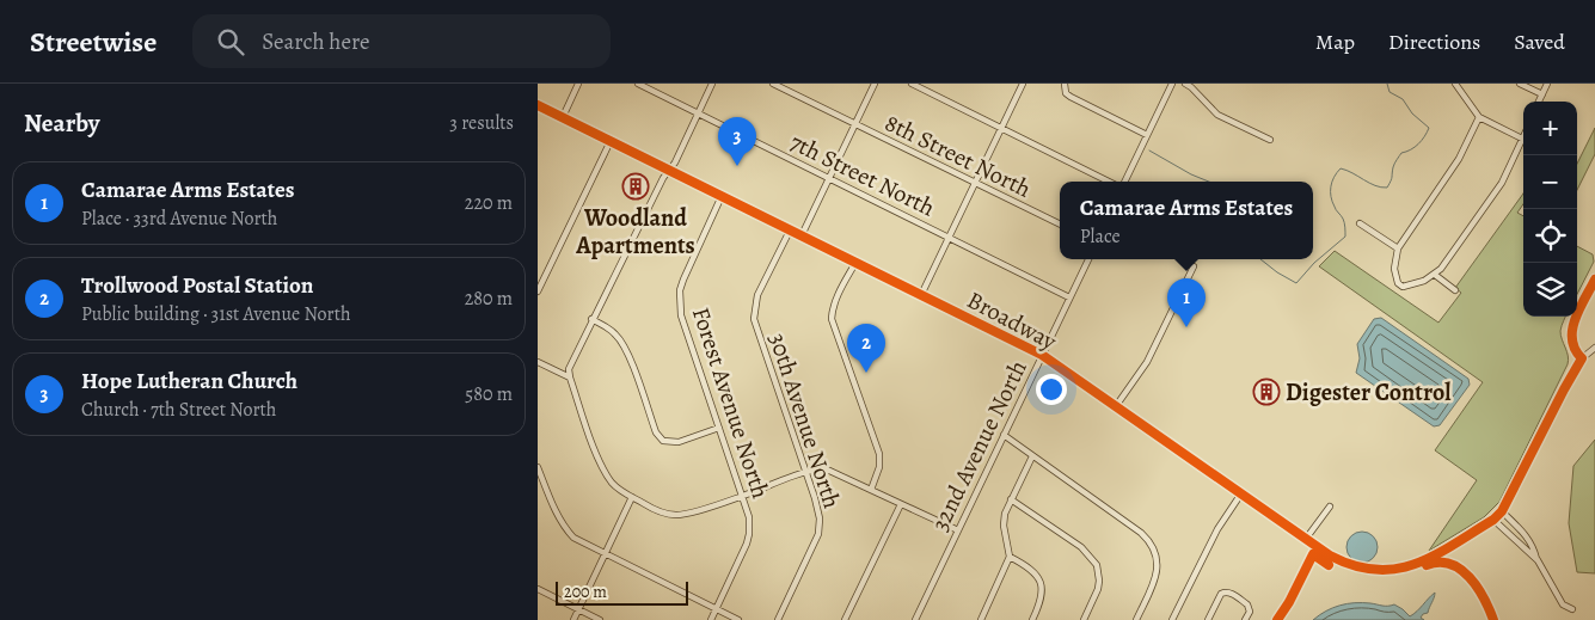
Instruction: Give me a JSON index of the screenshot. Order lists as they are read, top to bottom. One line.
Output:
{"streets":{"street":["8th Street North","7th Street North","Broadway","Forest Avenue North","30th Avenue North","32nd Avenue North"]},"crossings":[["7th Street North","32nd Avenue North"],["Broadway","Forest Avenue North"],["Broadway","30th Avenue North"],["Broadway","32nd Avenue North"]],"places":{"building":["Woodland Apartments","Digester Control"]},"scale_bar":"200 m","page":{"header":"Streetwise","search":"Search here","nav":["Map","Directions","Saved"],"heading":["Nearby","3 results"],"map_buttons":["+","−"],"pins":["3","1","2"],"list":[{"mark":"1","name":"Camarae Arms Estates","note":"Place · 33rd Avenue North","value":"220 m"},{"mark":"2","name":"Trollwood Postal Station","note":"Public building · 31st Avenue North","value":"280 m"},{"mark":"3","name":"Hope Lutheran Church","note":"Church · 7th Street North","value":"580 m"}],"popup":["Camarae Arms Estates","Place"],"scale":"200 m"}}
